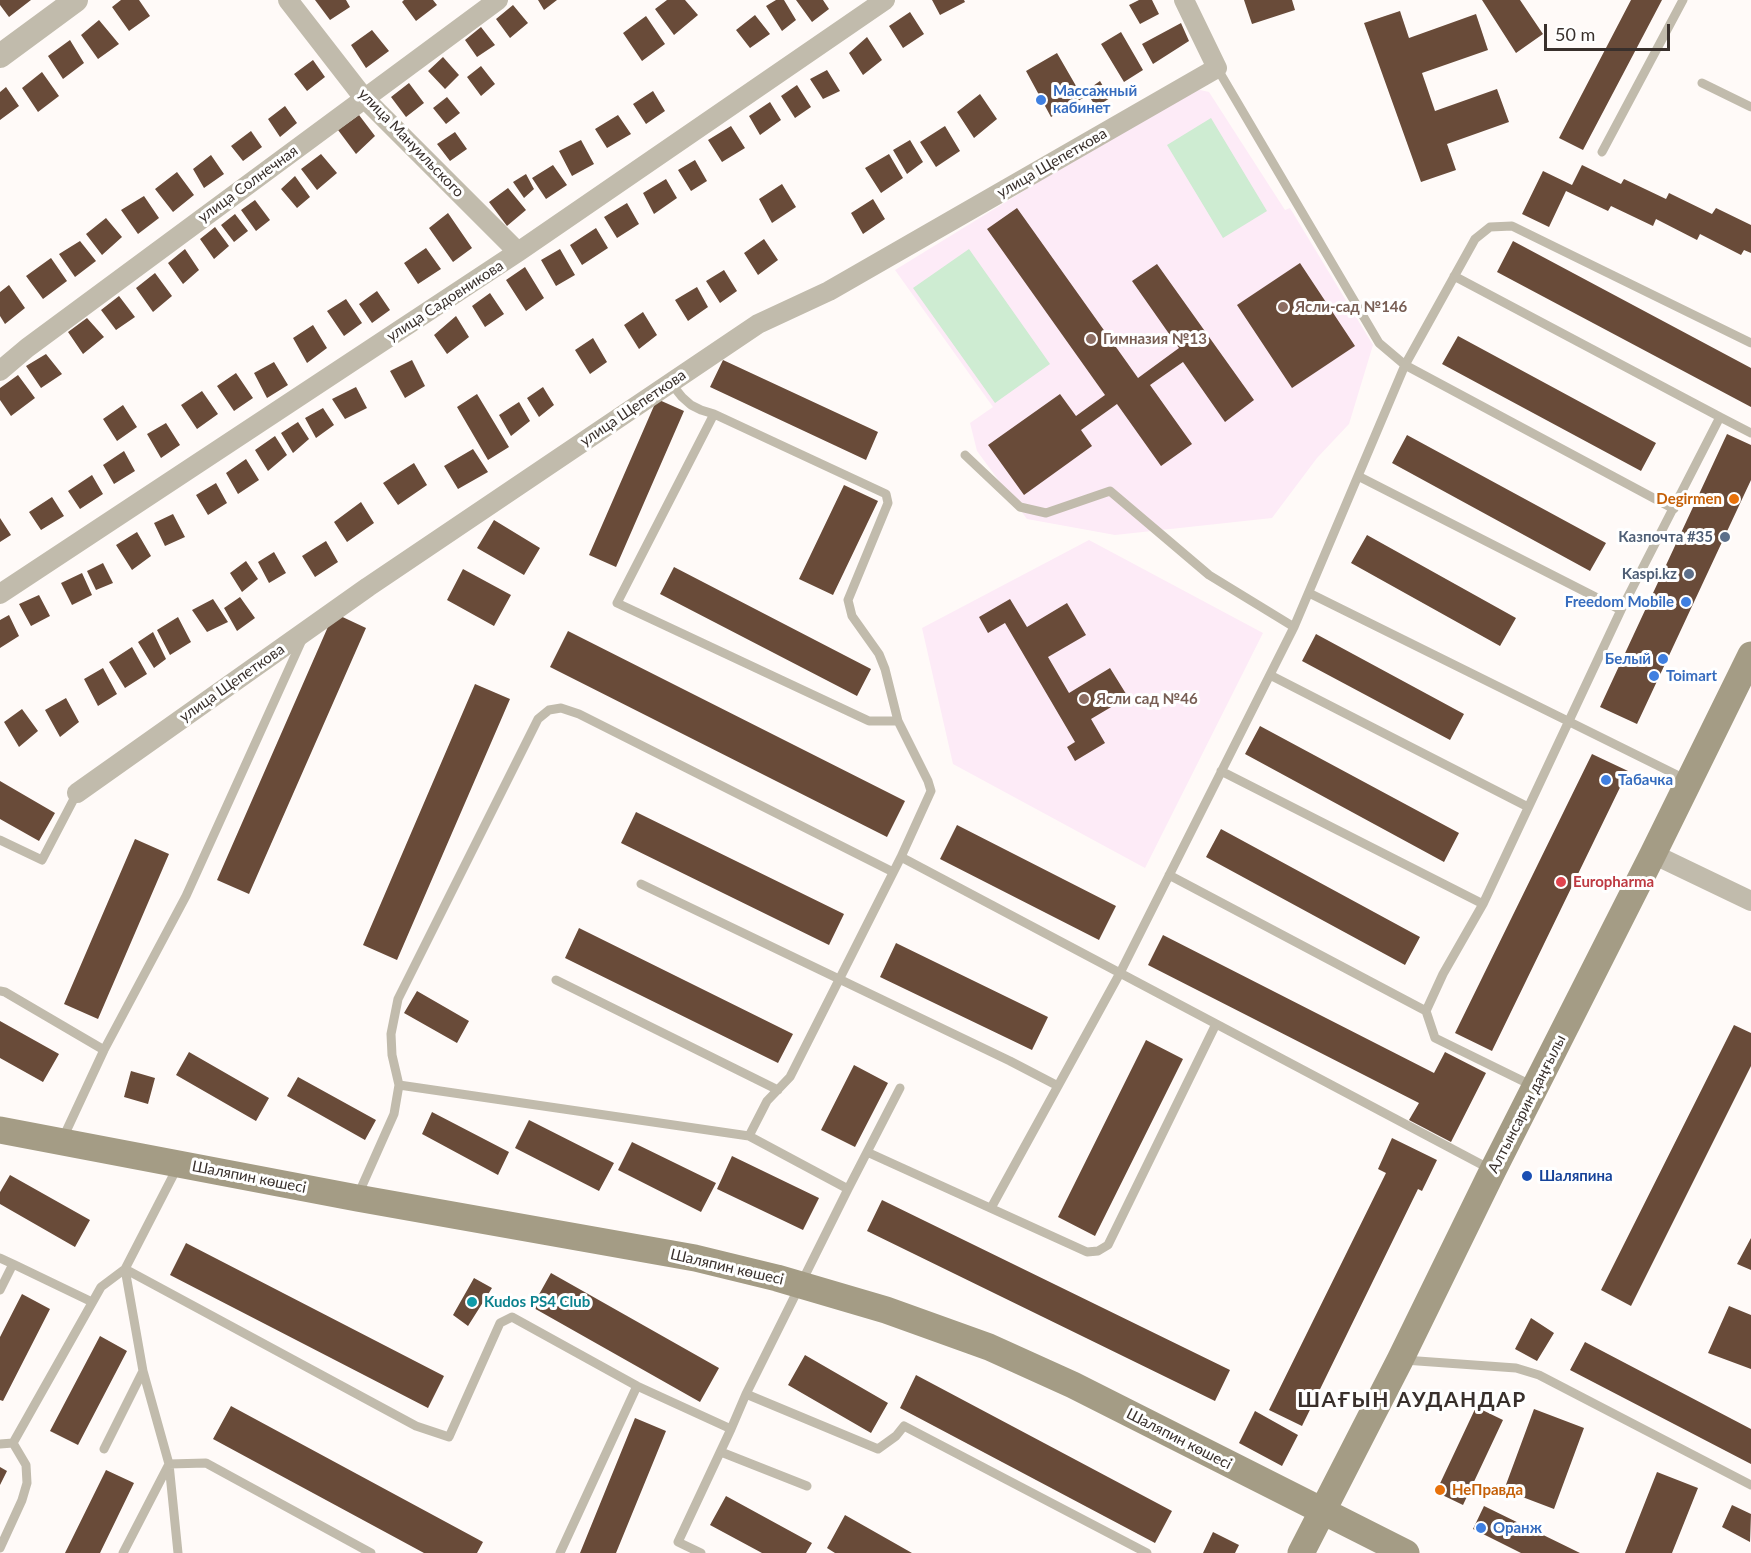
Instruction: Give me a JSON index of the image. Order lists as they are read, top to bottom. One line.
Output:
{"streets":{"main road":["Алтынсарин даңғылы","Шаляпин көшесі"],"street":["улица Мануильского","улица Щепеткова","улица Солнечная","улица Садовникова"]},"crossings":[["улица Мануильского","улица Солнечная"],["улица Мануильского","улица Садовникова"],["Алтынсарин даңғылы","Шаляпин көшесі"]],"districts":["ШАҒЫН АУДАНДАР"],"places":["Массажный кабинет","Ясли-сад №146","Гимназия №13","Degirmen","Казпочта #35","Kaspi.kz","Freedom Mobile","Белый","Toimart","Ясли сад №46","Табачка","Europharma","Шаляпина","Kudos PS4 Club","НеПравда","Оранж"],"scale_bar":"50 m"}
